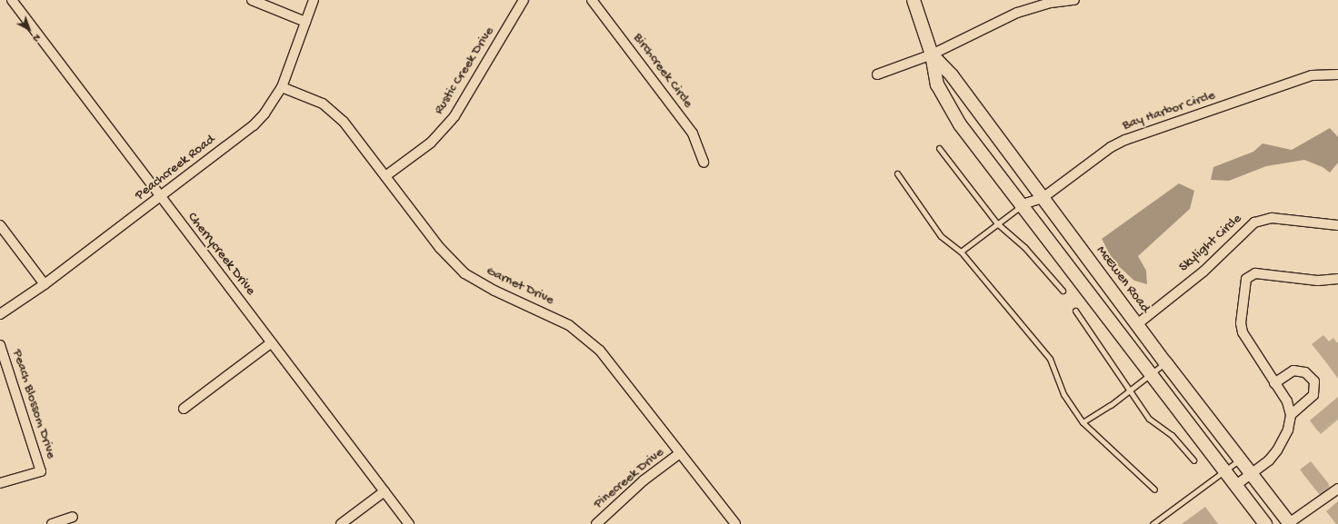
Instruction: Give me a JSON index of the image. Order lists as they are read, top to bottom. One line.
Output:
{"streets":{"street":["Rustic Creek Drive","Birchcreek Circle","Bay Harbor Circle","Peachcreek Road","Skylight Circle","Cherrycreek Drive","McEwen Road","Garnet Drive","Peach Blossom Drive","Pinecreek Drive"]},"crossings":[["Rustic Creek Drive","Garnet Drive"],["Bay Harbor Circle","McEwen Road"],["Peachcreek Road","Cherrycreek Drive"],["Peachcreek Road","Garnet Drive"],["Skylight Circle","McEwen Road"],["Garnet Drive","Pinecreek Drive"]],"north":"bottom right"}
